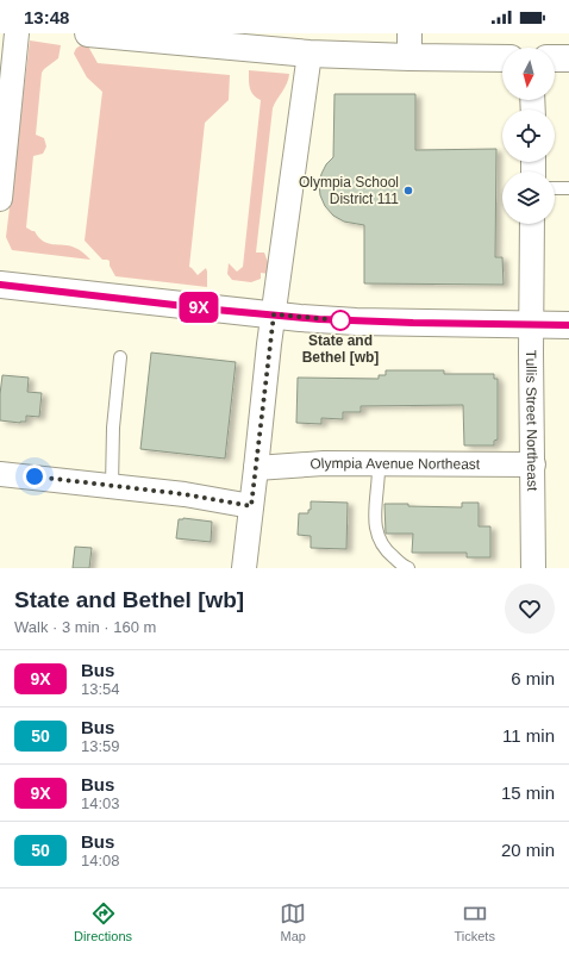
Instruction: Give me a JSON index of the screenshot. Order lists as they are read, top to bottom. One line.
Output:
{"streets":{"street":["Tullis Street Northeast","Olympia Avenue Northeast"]},"crossings":[["Tullis Street Northeast","Olympia Avenue Northeast"]],"places":["Olympia School District 111","State and Bethel [wb]"],"lines":["bus line 9X"],"north":"bottom","page":{"status":"13:48","on_map":"9X","heading":["State and Bethel [wb]","Walk · 3 min · 160 m"],"list":[{"mark":"9X","name":"Bus","note":"13:54","value":"6 min"},{"mark":"50","name":"Bus","note":"13:59","value":"11 min"},{"mark":"9X","name":"Bus","note":"14:03","value":"15 min"},{"mark":"50","name":"Bus","note":"14:08","value":"20 min"}],"tabs":["Directions","Map","Tickets"]}}
